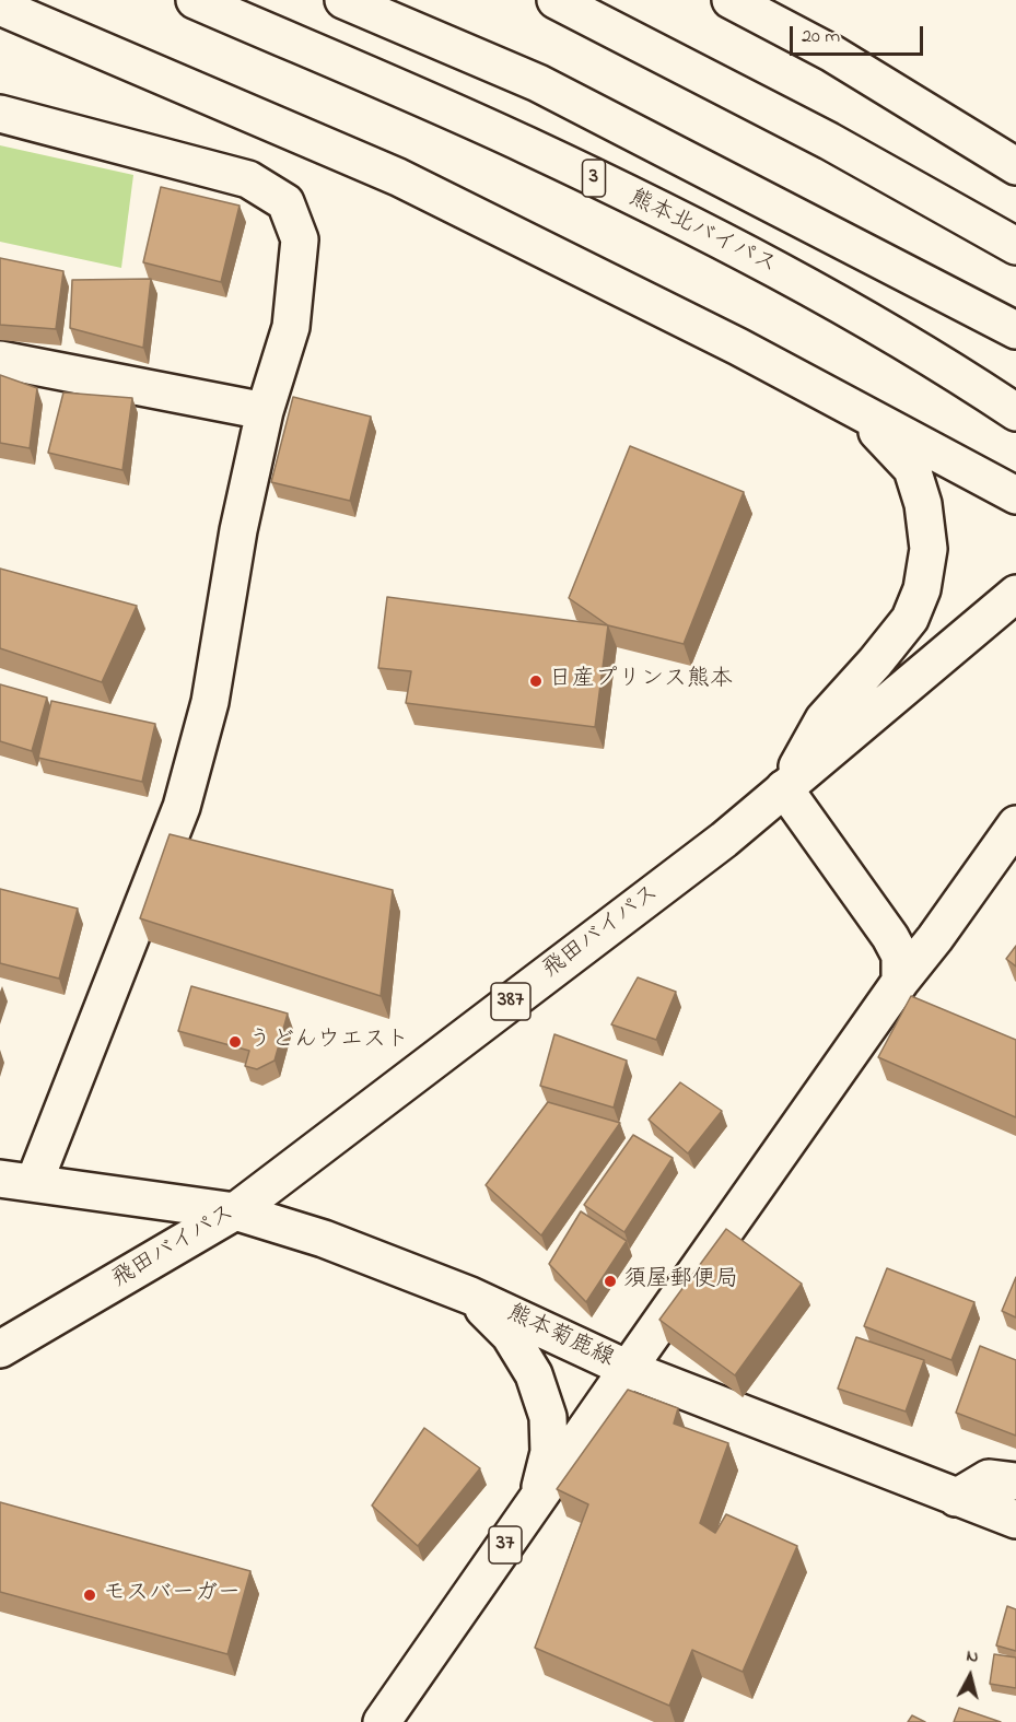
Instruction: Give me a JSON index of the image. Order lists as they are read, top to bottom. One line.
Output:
{"streets":{"main road":["3","熊本北バイパス","飛田バイパス","387","熊本菊鹿線","37"]},"crossings":[["飛田バイパス","熊本菊鹿線"],["熊本菊鹿線","37"]],"places":["日産プリンス熊本","うどんウエスト","須屋郵便局","モスバーガー"],"scale_bar":"20 m","north":"top"}
